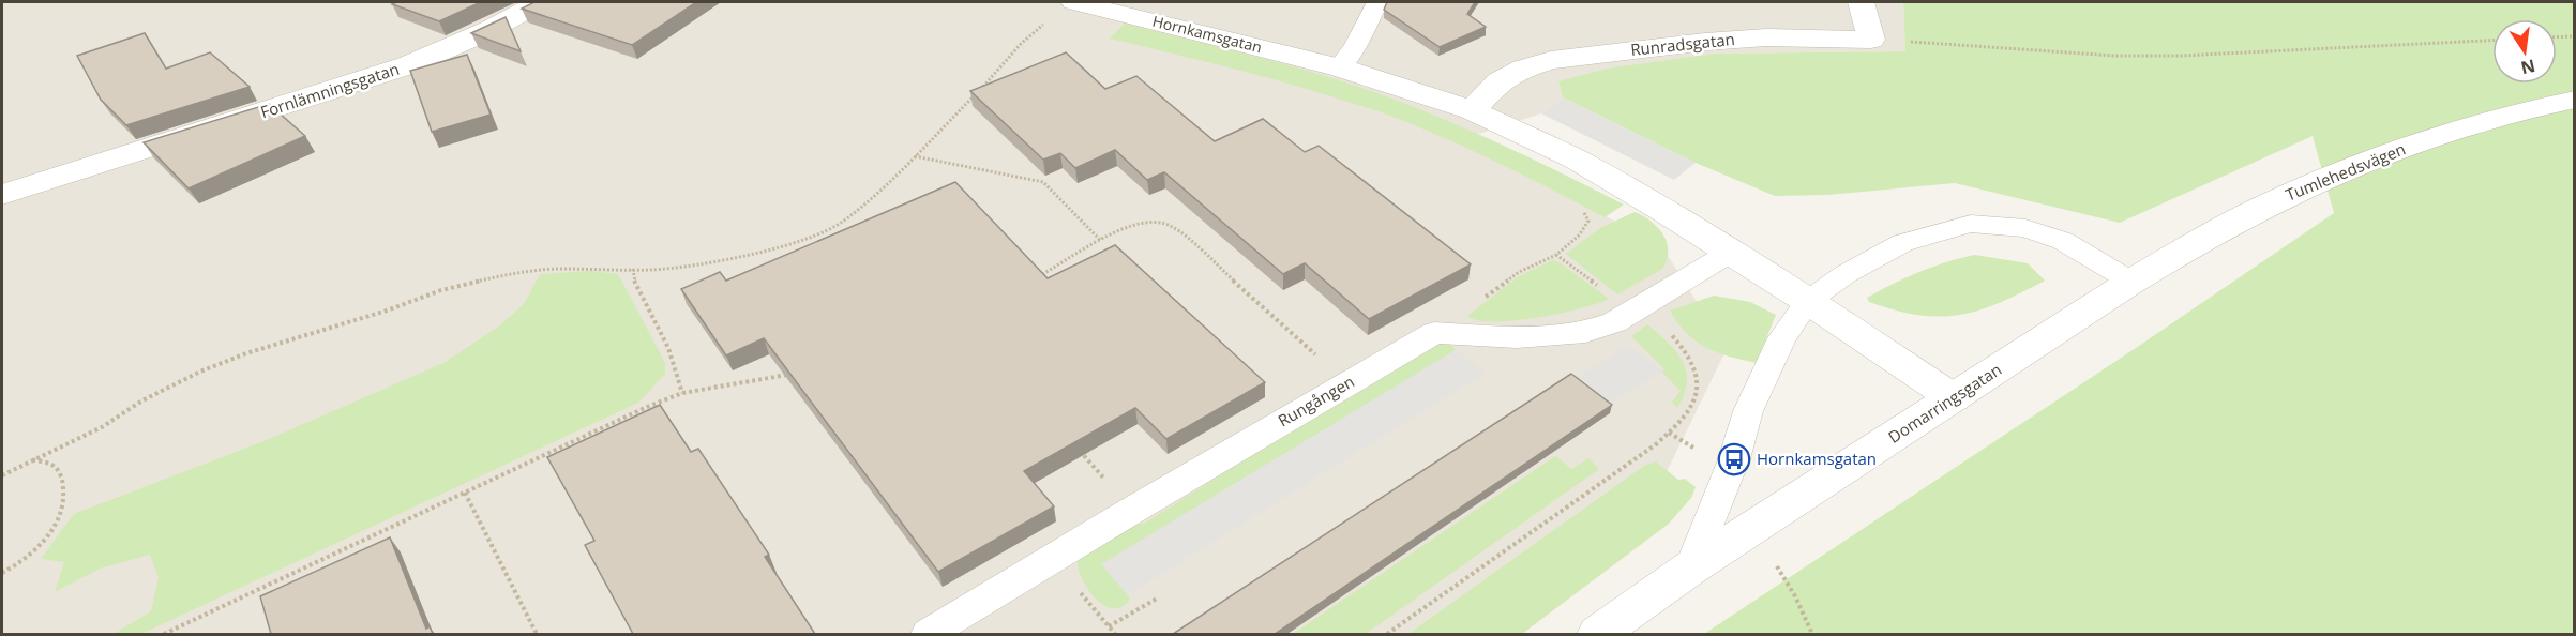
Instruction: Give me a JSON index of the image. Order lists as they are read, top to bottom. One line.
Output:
{"streets":{"street":["Hornkamsgatan","Runradsgatan","Fornlämningsgatan","Tumlehedsvägen","Domarringsgatan"],"lane":["Rungången"]},"crossings":[["Hornkamsgatan","Runradsgatan"],["Hornkamsgatan","Domarringsgatan"],["Tumlehedsvägen","Domarringsgatan"]],"places":{"bus stop":["Hornkamsgatan"]},"north":"bottom"}
